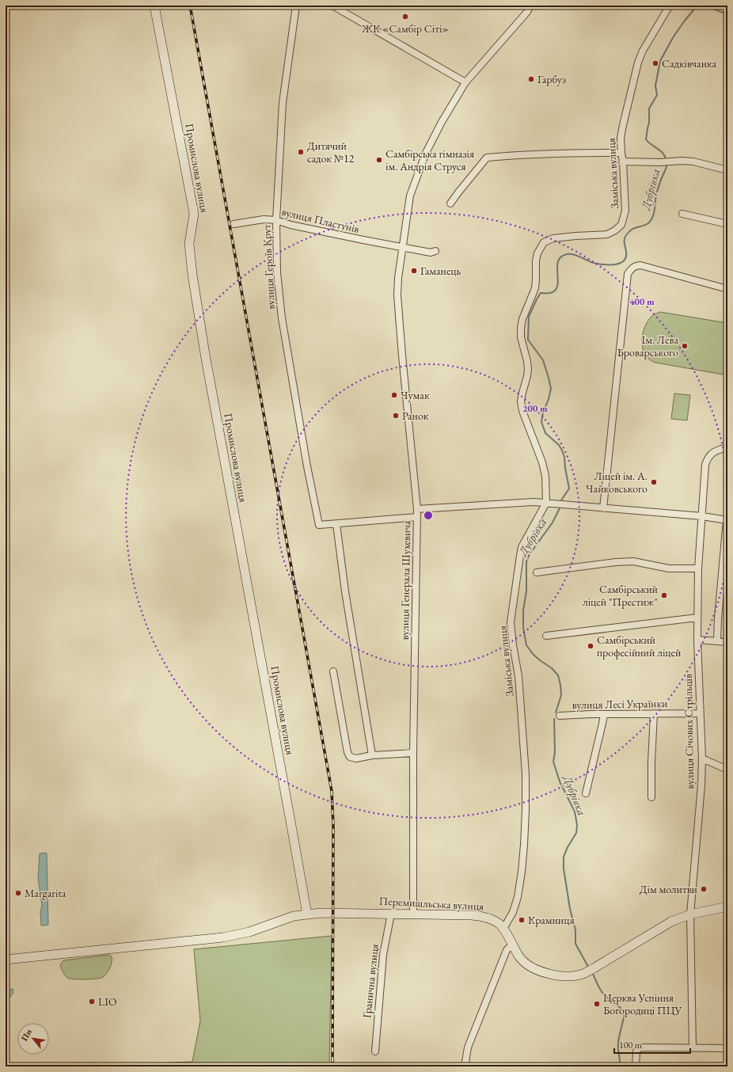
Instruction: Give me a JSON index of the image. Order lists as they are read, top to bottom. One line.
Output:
{"streets":{"street":["Промислова вулиця","Заміська вулиця","вулиця Пластунів","вулиця Героїв Крут","вулиця Генерала Шухевича","вулиця Лесі Українки","вулиця Січових Стрільців","Перемишльська вулиця","Гранична вулиця"]},"crossings":[["Промислова вулиця","Перемишльська вулиця"],["Заміська вулиця","Перемишльська вулиця"],["вулиця Пластунів","вулиця Героїв Крут"],["вулиця Пластунів","вулиця Генерала Шухевича"],["вулиця Генерала Шухевича","Перемишльська вулиця"],["вулиця Лесі Українки","вулиця Січових Стрільців"],["вулиця Січових Стрільців","Перемишльська вулиця"],["Перемишльська вулиця","Гранична вулиця"]],"water":["Дубрівка"],"places":["ЖК «Самбір Сіті»","Садкiвчанка","Гарбуз","Дитячий садок №12","Самбірська гімназія ім. Андрія Струся","Гаманець","Ім. Лева Броварського","Чумак","Ранок","Ліцей ім. А. Чайковського","Самбірський ліцей \"Престиж\"","Самбірський професійний ліцей","Дім молитви","Margarita","Крамниця","LIO","Церква Успіння Богородиці ПЦУ"],"scale_bar":"100 m","north":"top left","rings":["400 m","200 m"]}
